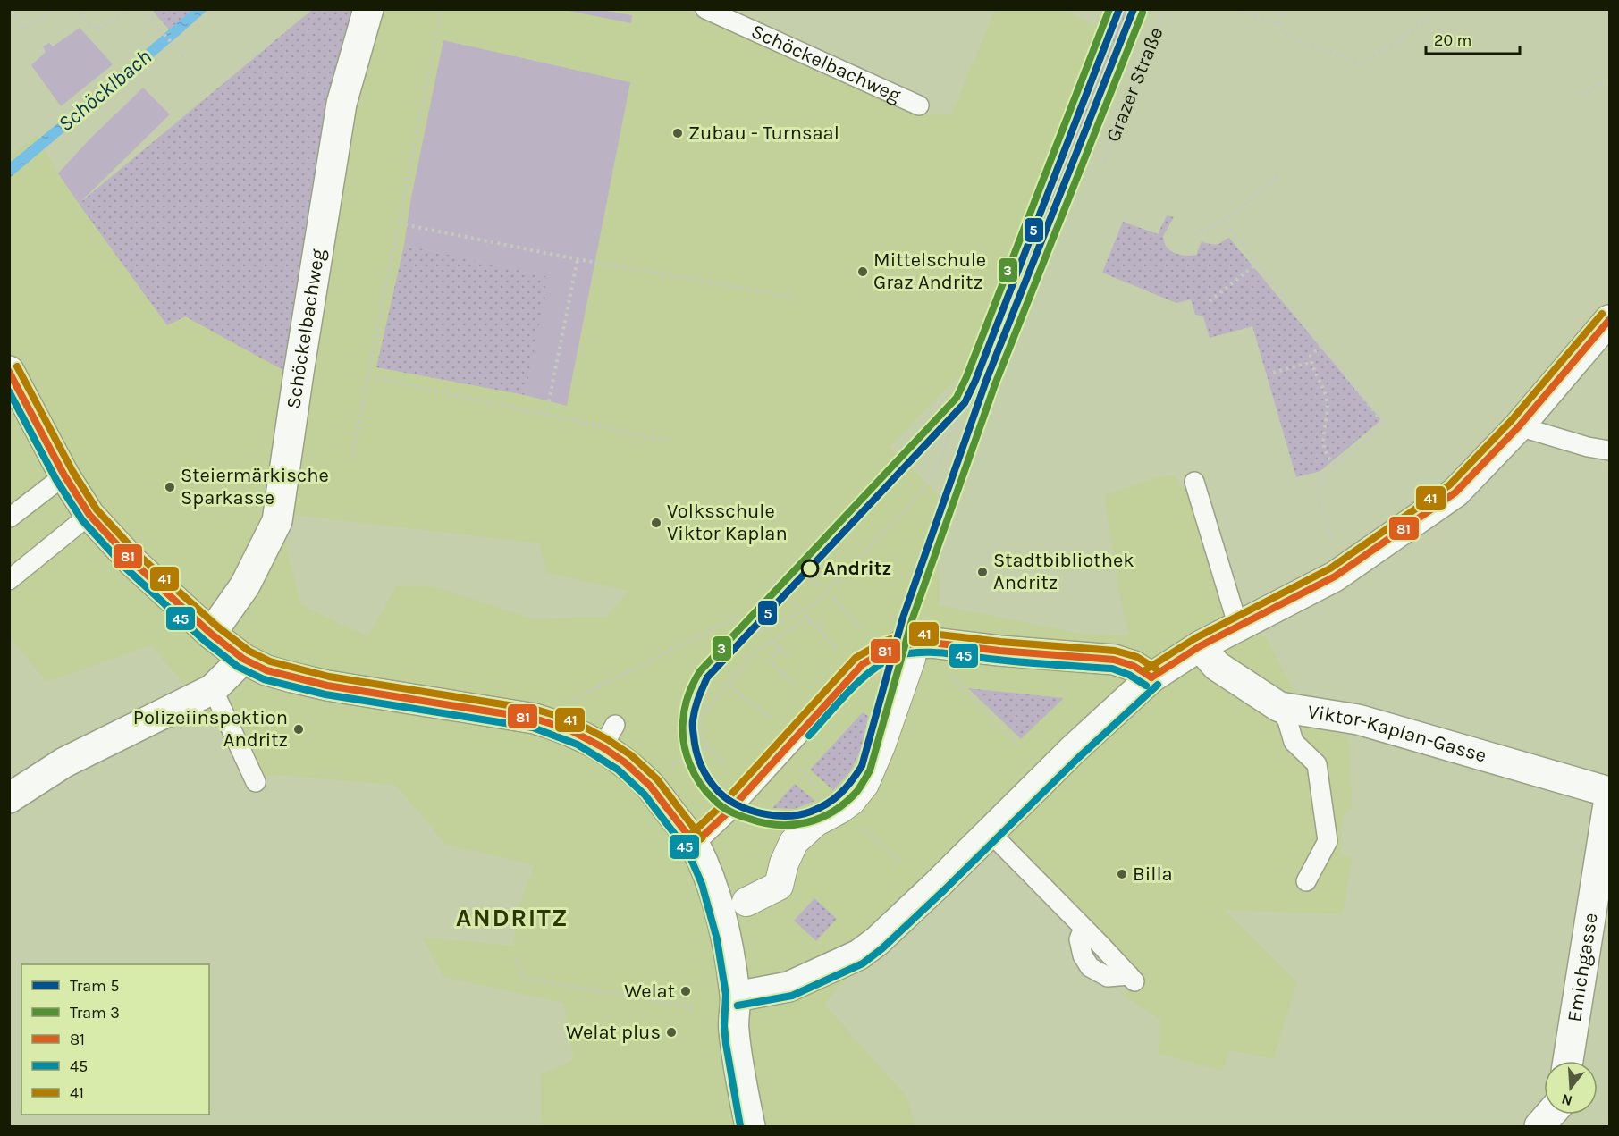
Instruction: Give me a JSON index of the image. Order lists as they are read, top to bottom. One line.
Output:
{"streets":{"street":["Schöckelbachweg","Viktor-Kaplan-Gasse","Emichgasse"],"path":["Grazer Straße"]},"districts":["ANDRITZ"],"water":["Schöcklbach"],"places":["Zubau - Turnsaal","Mittelschule Graz Andritz","Steiermärkische Sparkasse","Volksschule Viktor Kaplan","Andritz","Stadtbibliothek Andritz","Polizeiinspektion Andritz","Billa","Welat","Welat plus"],"lines":["tram line 5","tram line 3","transit line 41","transit line 81","transit line 45"],"legend":["Tram 5","Tram 3","81","45","41"],"scale_bar":"20 m","north":"bottom"}
